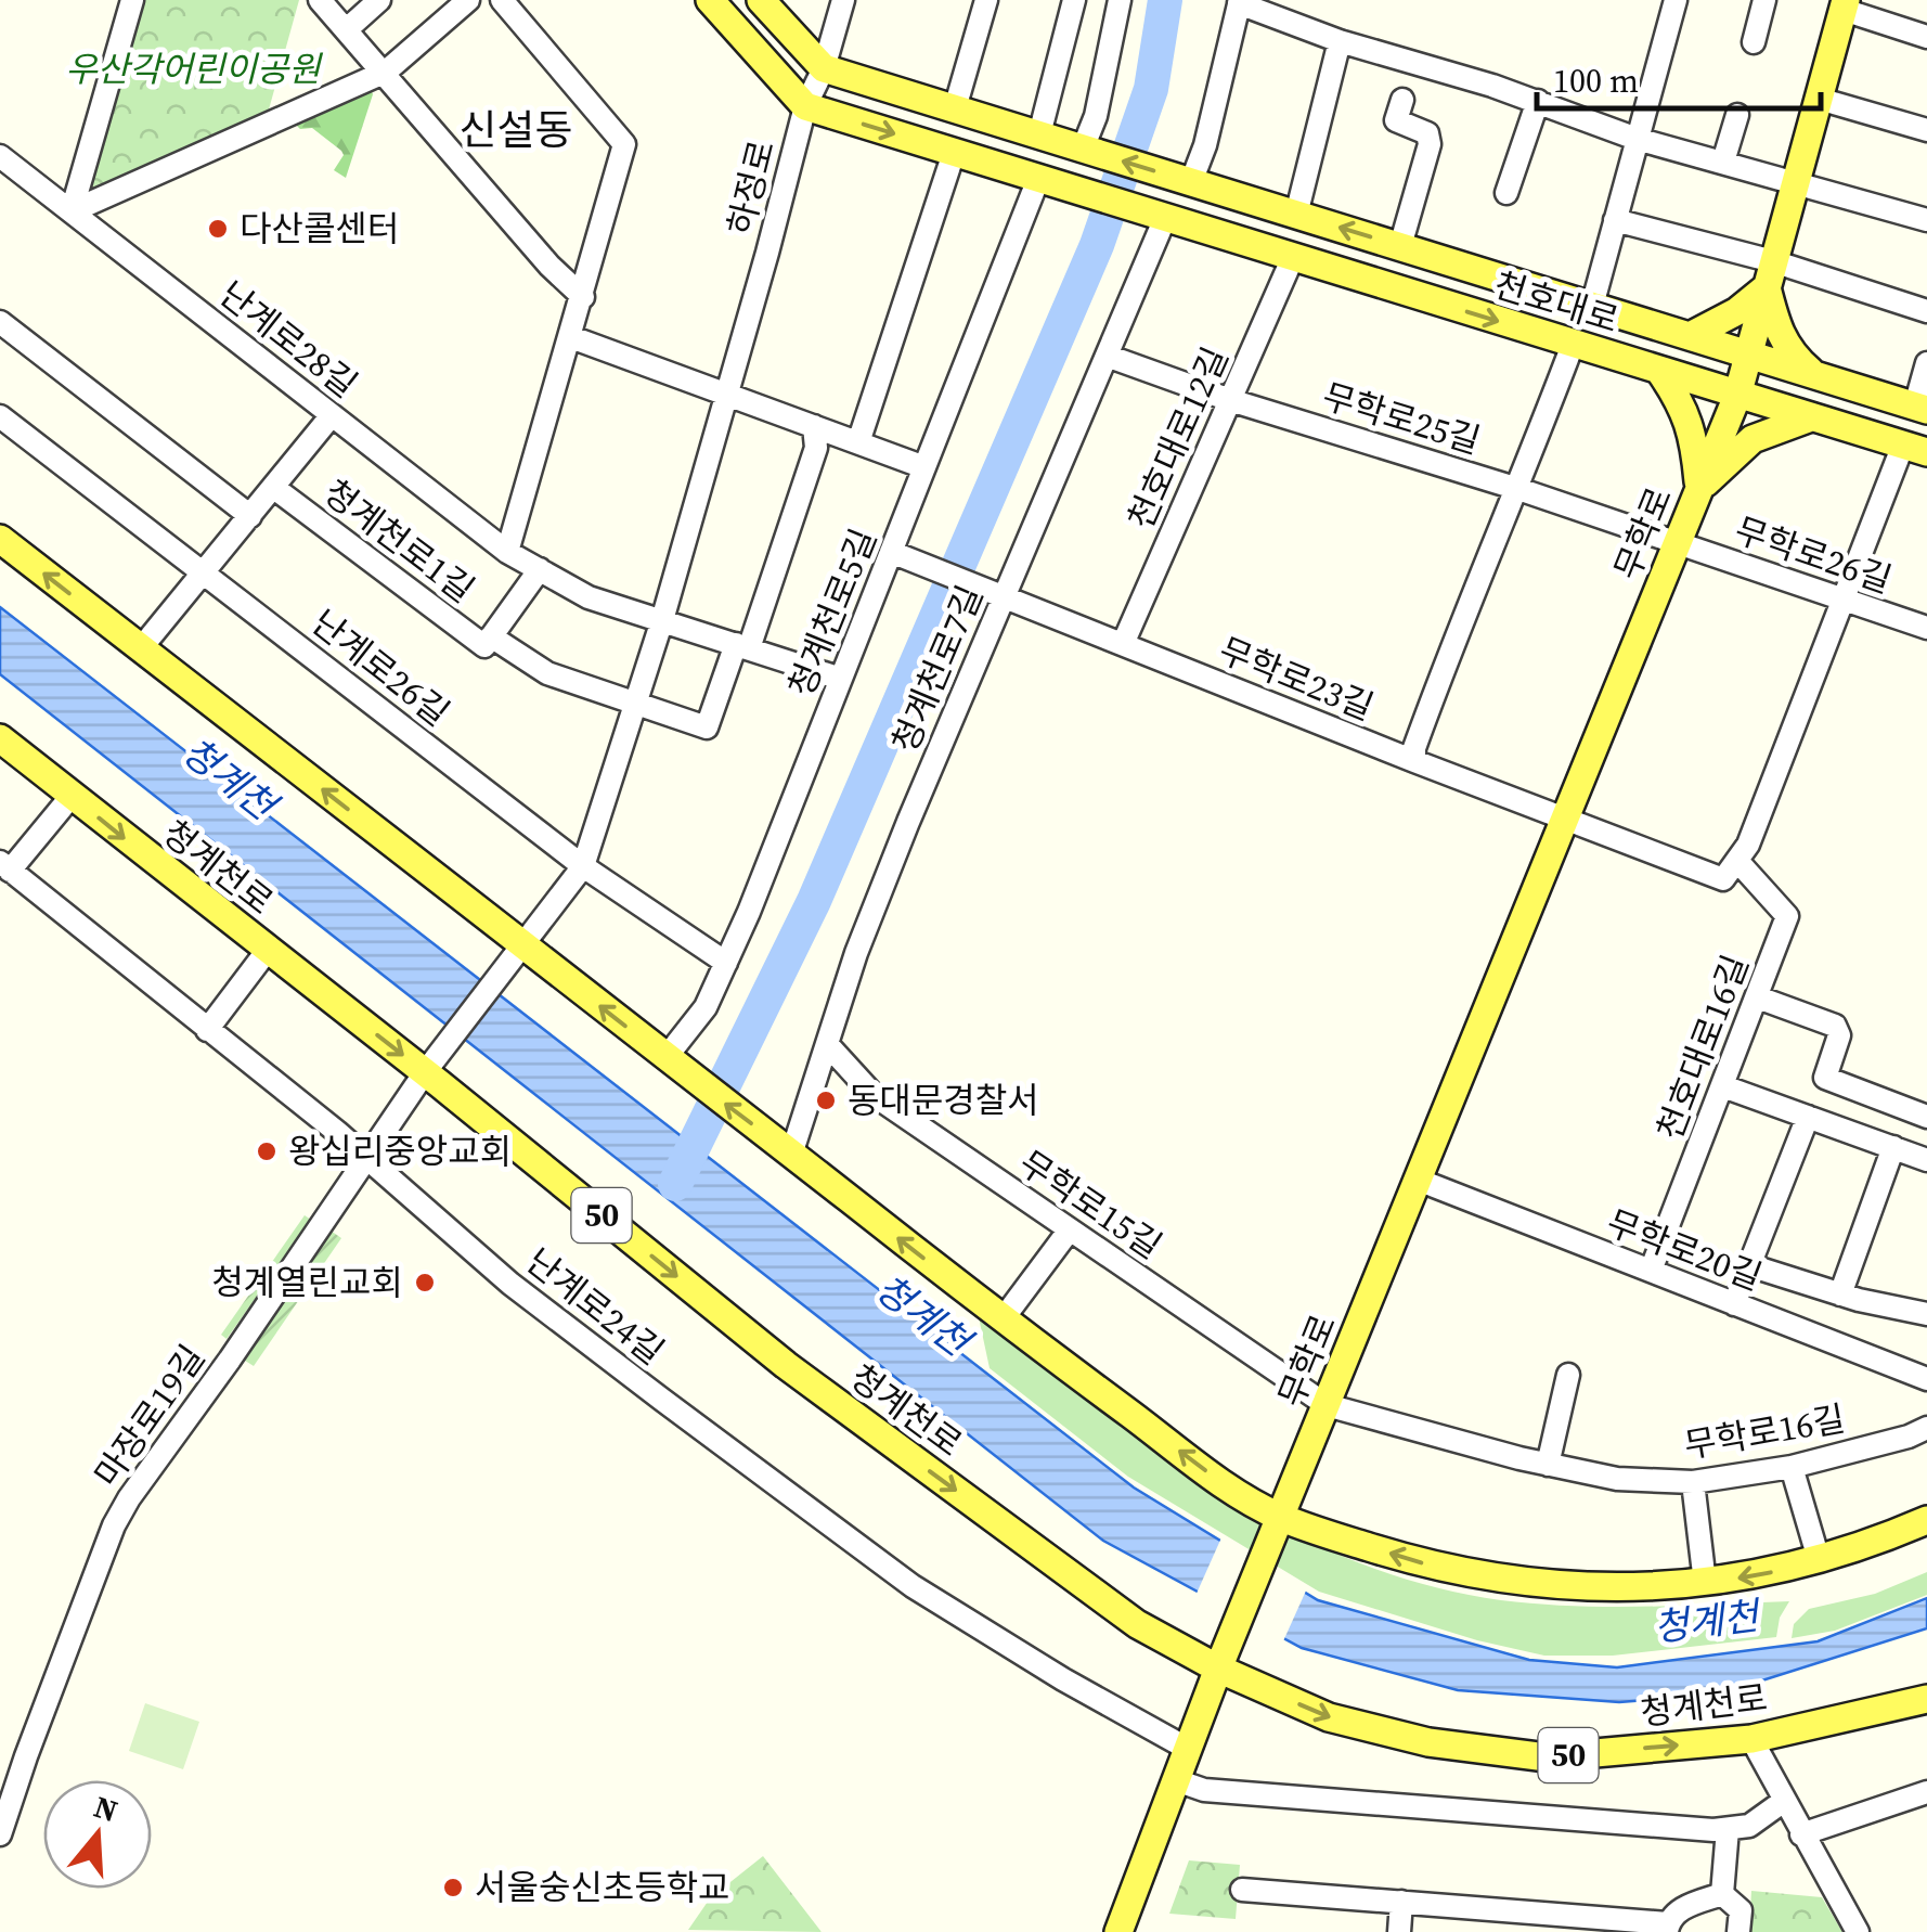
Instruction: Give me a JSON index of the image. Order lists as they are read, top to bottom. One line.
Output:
{"streets":{"main road":["천호대로","무학로","청계천로","50"],"street":["하정로","난계로28길","무학로25길","천호대로12길","청계천로1길","무학로26길","청계천로5길","난계로26길","청계천로7길","무학로23길","천호대로16길","무학로15길","무학로20길","난계로24길","마장로19길","무학로16길"]},"crossings":[["하정로","난계로28길"],["하정로","난계로26길"],["하정로","청계천로"],["하정로","마장로19길"],["천호대로","천호대로12길"],["천호대로","무학로"],["천호대로","청계천로5길"],["천호대로","청계천로7길"],["난계로28길","청계천로1길"],["난계로28길","청계천로5길"],["무학로25길","천호대로12길"],["무학로25길","무학로"],["무학로25길","무학로26길"],["무학로25길","청계천로7길"],["천호대로12길","무학로23길"],["무학로","무학로26길"],["무학로","무학로23길"],["무학로","청계천로"],["무학로","무학로15길"],["무학로","무학로20길"],["무학로","난계로24길"],["무학로","무학로16길"],["청계천로1길","난계로26길"],["청계천로5길","난계로26길"],["청계천로5길","무학로23길"],["청계천로7길","무학로23길"],["청계천로7길","무학로15길"],["청계천로","마장로19길"],["천호대로16길","무학로20길"],["무학로15길","무학로16길"],["난계로24길","마장로19길"]],"districts":["신설동"],"water":["청계천"],"parks":["우산각어린이공원"],"places":["다산콜센터","동대문경찰서","왕십리중앙교회","청계열린교회","서울숭신초등학교"],"scale_bar":"100 m","north":"top"}
